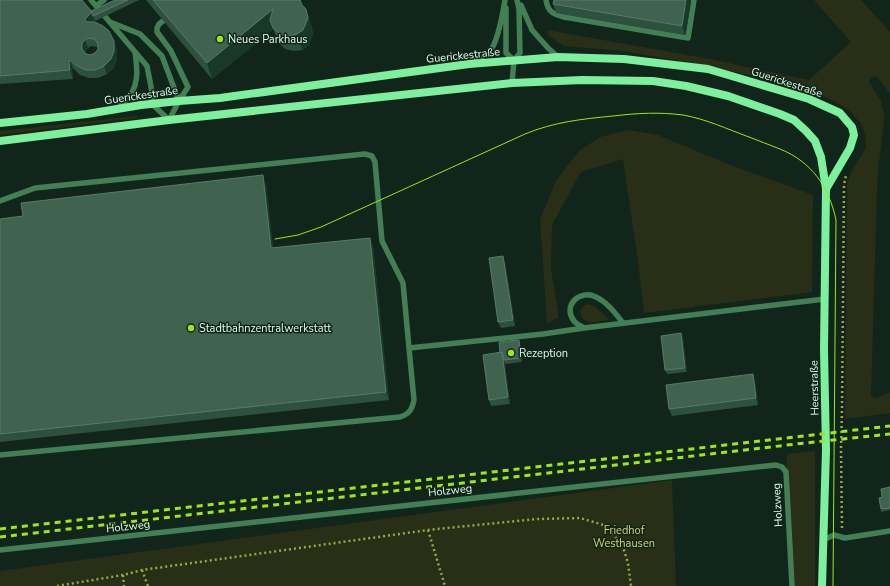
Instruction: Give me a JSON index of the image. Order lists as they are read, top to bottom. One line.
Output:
{"streets":{"main road":["Guerickestraße","Heerstraße"],"lane":["Holzweg"]},"crossings":[["Guerickestraße","Heerstraße"]],"parks":["Friedhof Westhausen"],"places":["Neues Parkhaus","Stadtbahnzentralwerkstatt","Rezeption"]}
